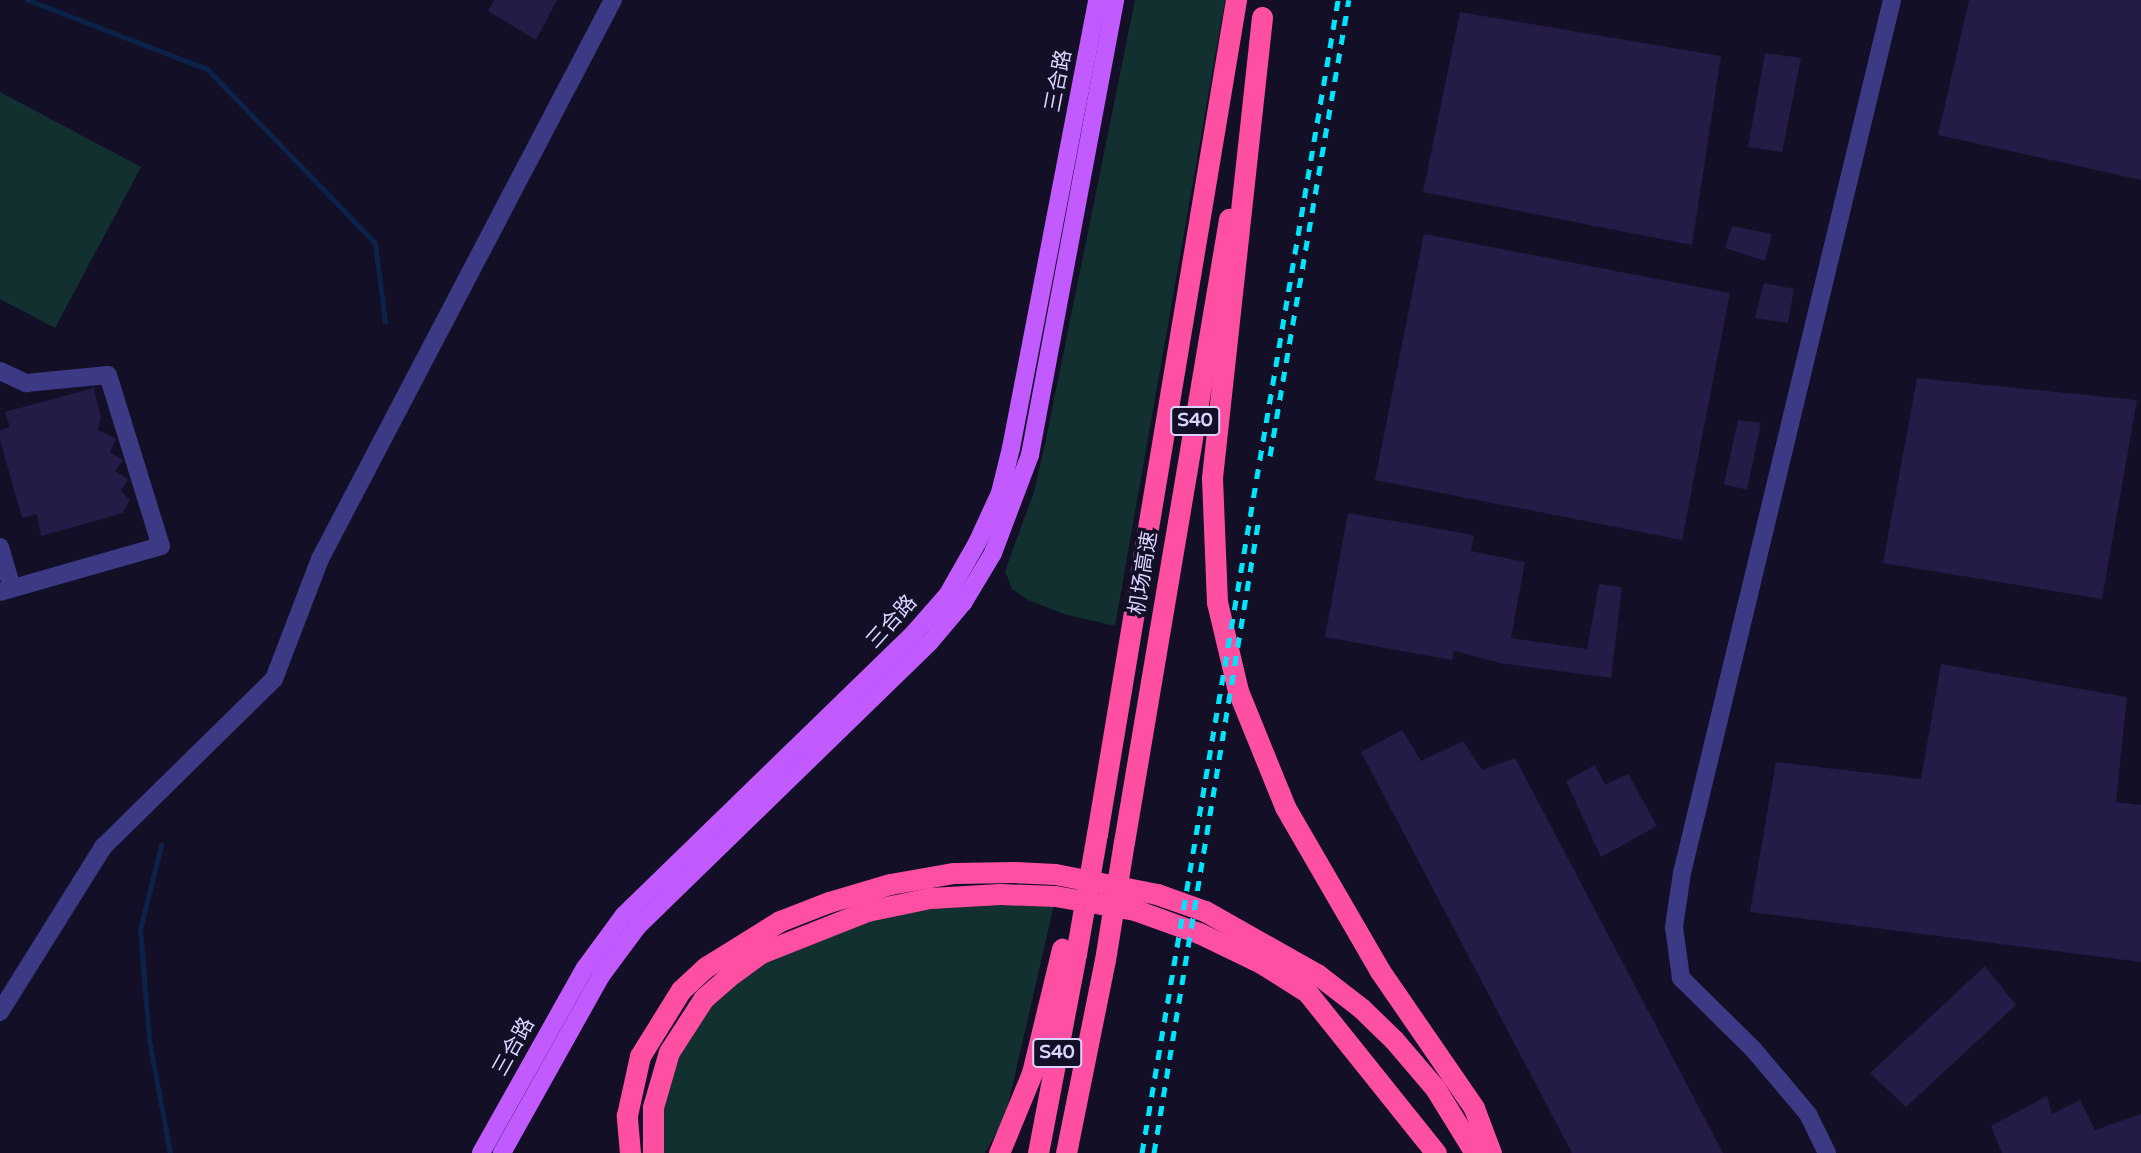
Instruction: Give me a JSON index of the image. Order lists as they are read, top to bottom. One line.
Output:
{"streets":{"highway":["S40","机场高速"],"main road":["三合路"]}}
